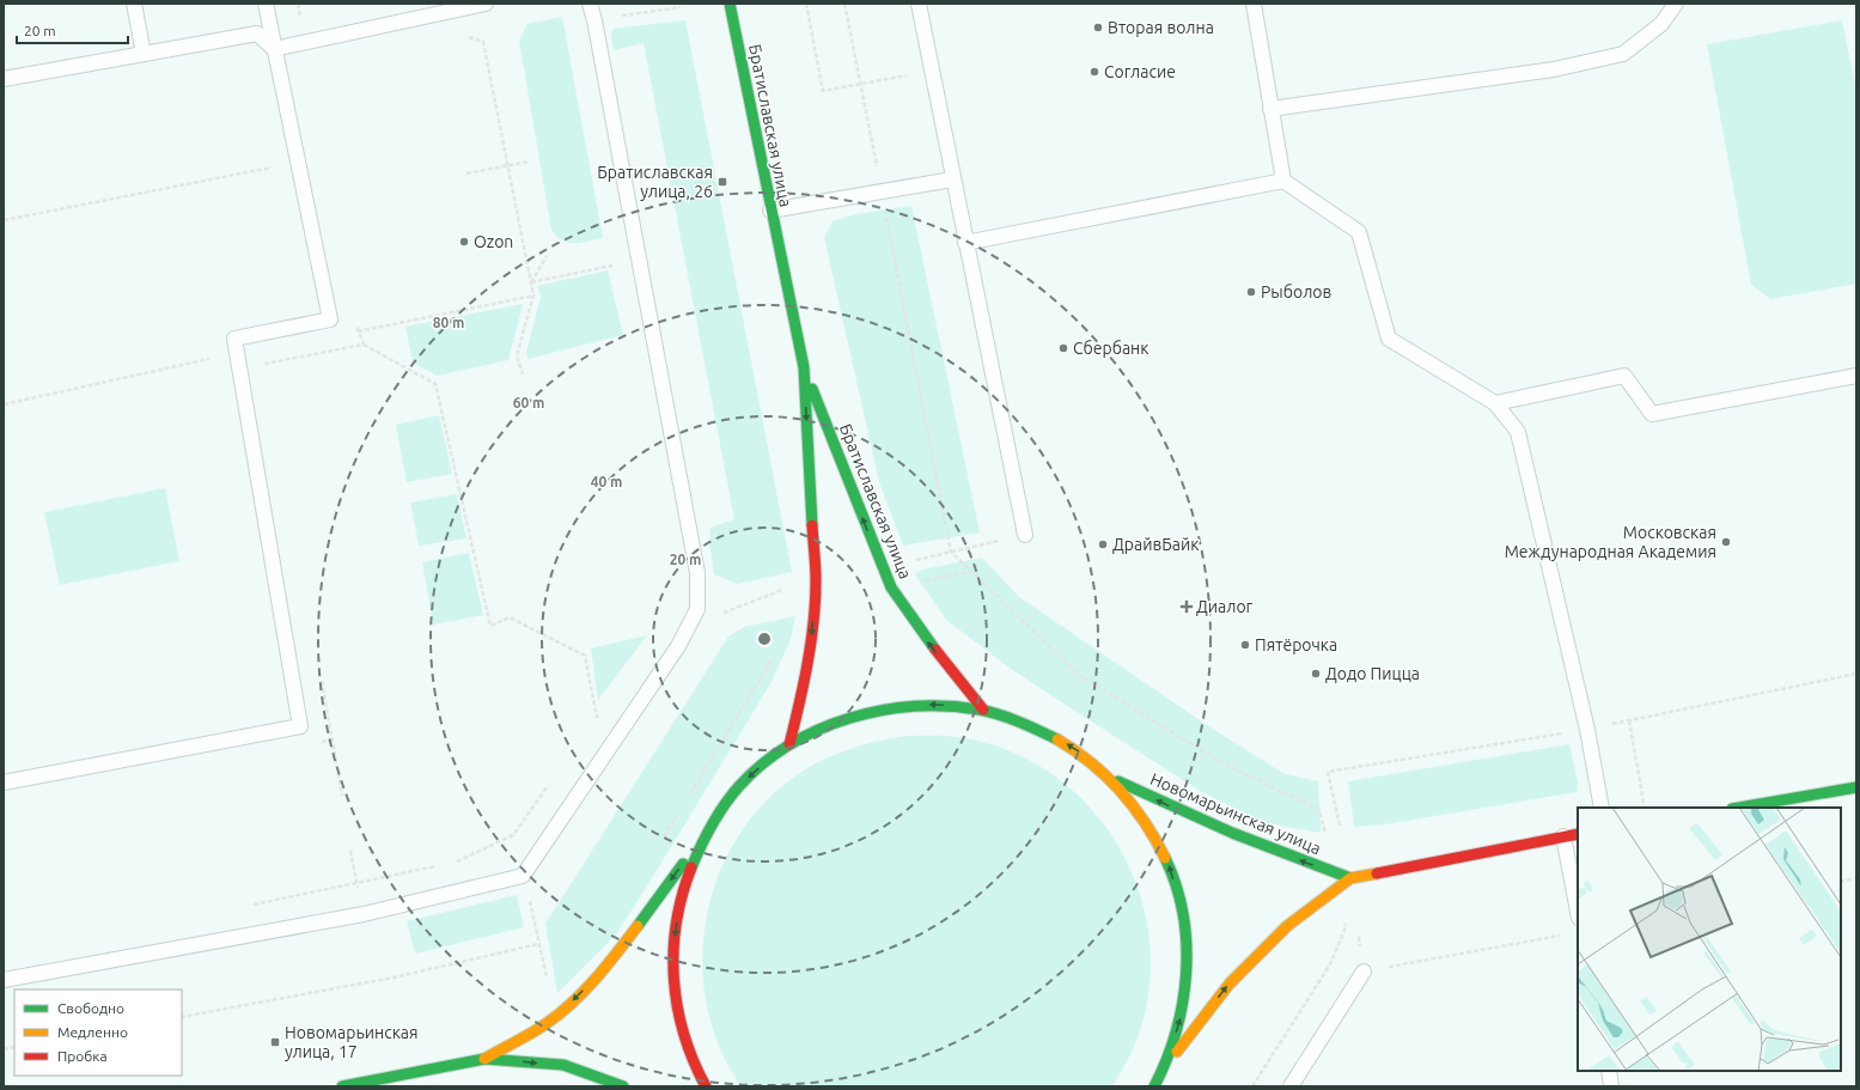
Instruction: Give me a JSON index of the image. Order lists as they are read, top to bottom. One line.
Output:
{"streets":{"main road":["Братиславская улица","Новомарьинская улица"]},"one_way":["Новомарьинская улица"],"places":{"other":["Вторая волна","Согласие","Ozon","Рыболов","Сбербанк","Московская Международная Академия","ДрайвБайк","Пятёрочка","Додо Пицца"],"transit":["Братиславская улица, 26","Новомарьинская улица, 17"],"health":["Диалог"]},"legend":["Свободно","Медленно","Пробка"],"scale_bar":"20 m","rings":["80 m","60 m","40 m","20 m"]}
